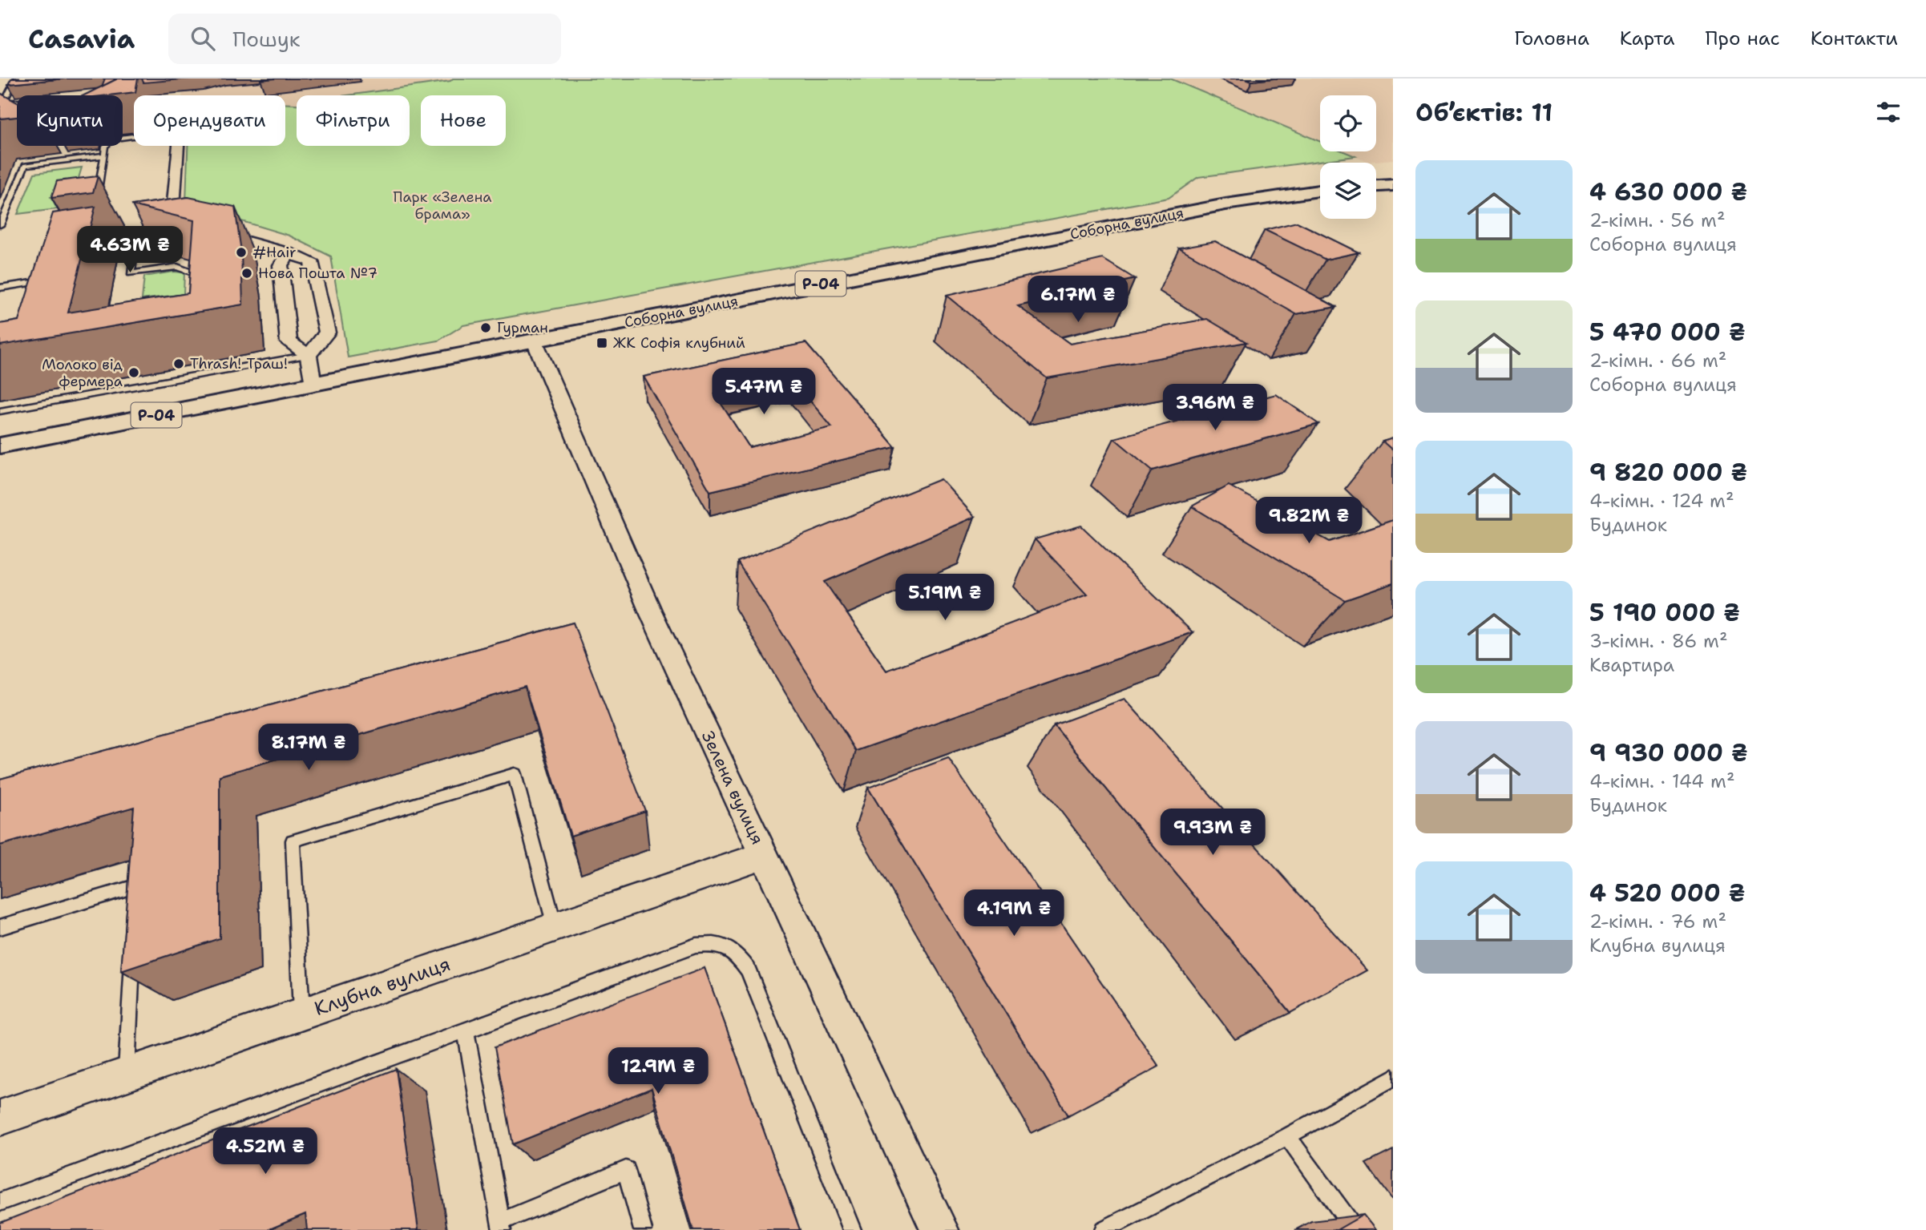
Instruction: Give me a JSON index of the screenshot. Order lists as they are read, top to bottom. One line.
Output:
{"streets":{"main road":["Соборна вулиця","Р-04"],"street":["Зелена вулиця","Клубна вулиця"]},"crossings":[["Соборна вулиця","Зелена вулиця"],["Зелена вулиця","Клубна вулиця"]],"parks":["Парк «Зелена брама»"],"places":{"other":["#Hair","Нова Пошта №7","Гурман","Thrash! Траш!","Молоко від фермера"],"transit":["ЖК Софія клубний"]},"page":{"header":"Casavia","search":"Пошук","nav":["Головна","Карта","Про нас","Контакти"],"heading":"Об’єктів: 11","chip":["Купити","Орендувати","Фільтри","Нове"],"list":[{"name":"4 630 000 ₴","note":"2-кімн. · 56 m² · Соборна вулиця"},{"name":"5 470 000 ₴","note":"2-кімн. · 66 m² · Соборна вулиця"},{"name":"9 820 000 ₴","note":"4-кімн. · 124 m² · Будинок"},{"name":"5 190 000 ₴","note":"3-кімн. · 86 m² · Квартира"},{"name":"9 930 000 ₴","note":"4-кімн. · 144 m² · Будинок"},{"name":"4 520 000 ₴","note":"2-кімн. · 76 m² · Клубна вулиця"}],"price":["4.63M ₴","6.17M ₴","5.47M ₴","3.96M ₴","9.82M ₴","5.19M ₴","8.17M ₴","9.93M ₴","4.19M ₴","12.9M ₴","4.52M ₴"]}}
